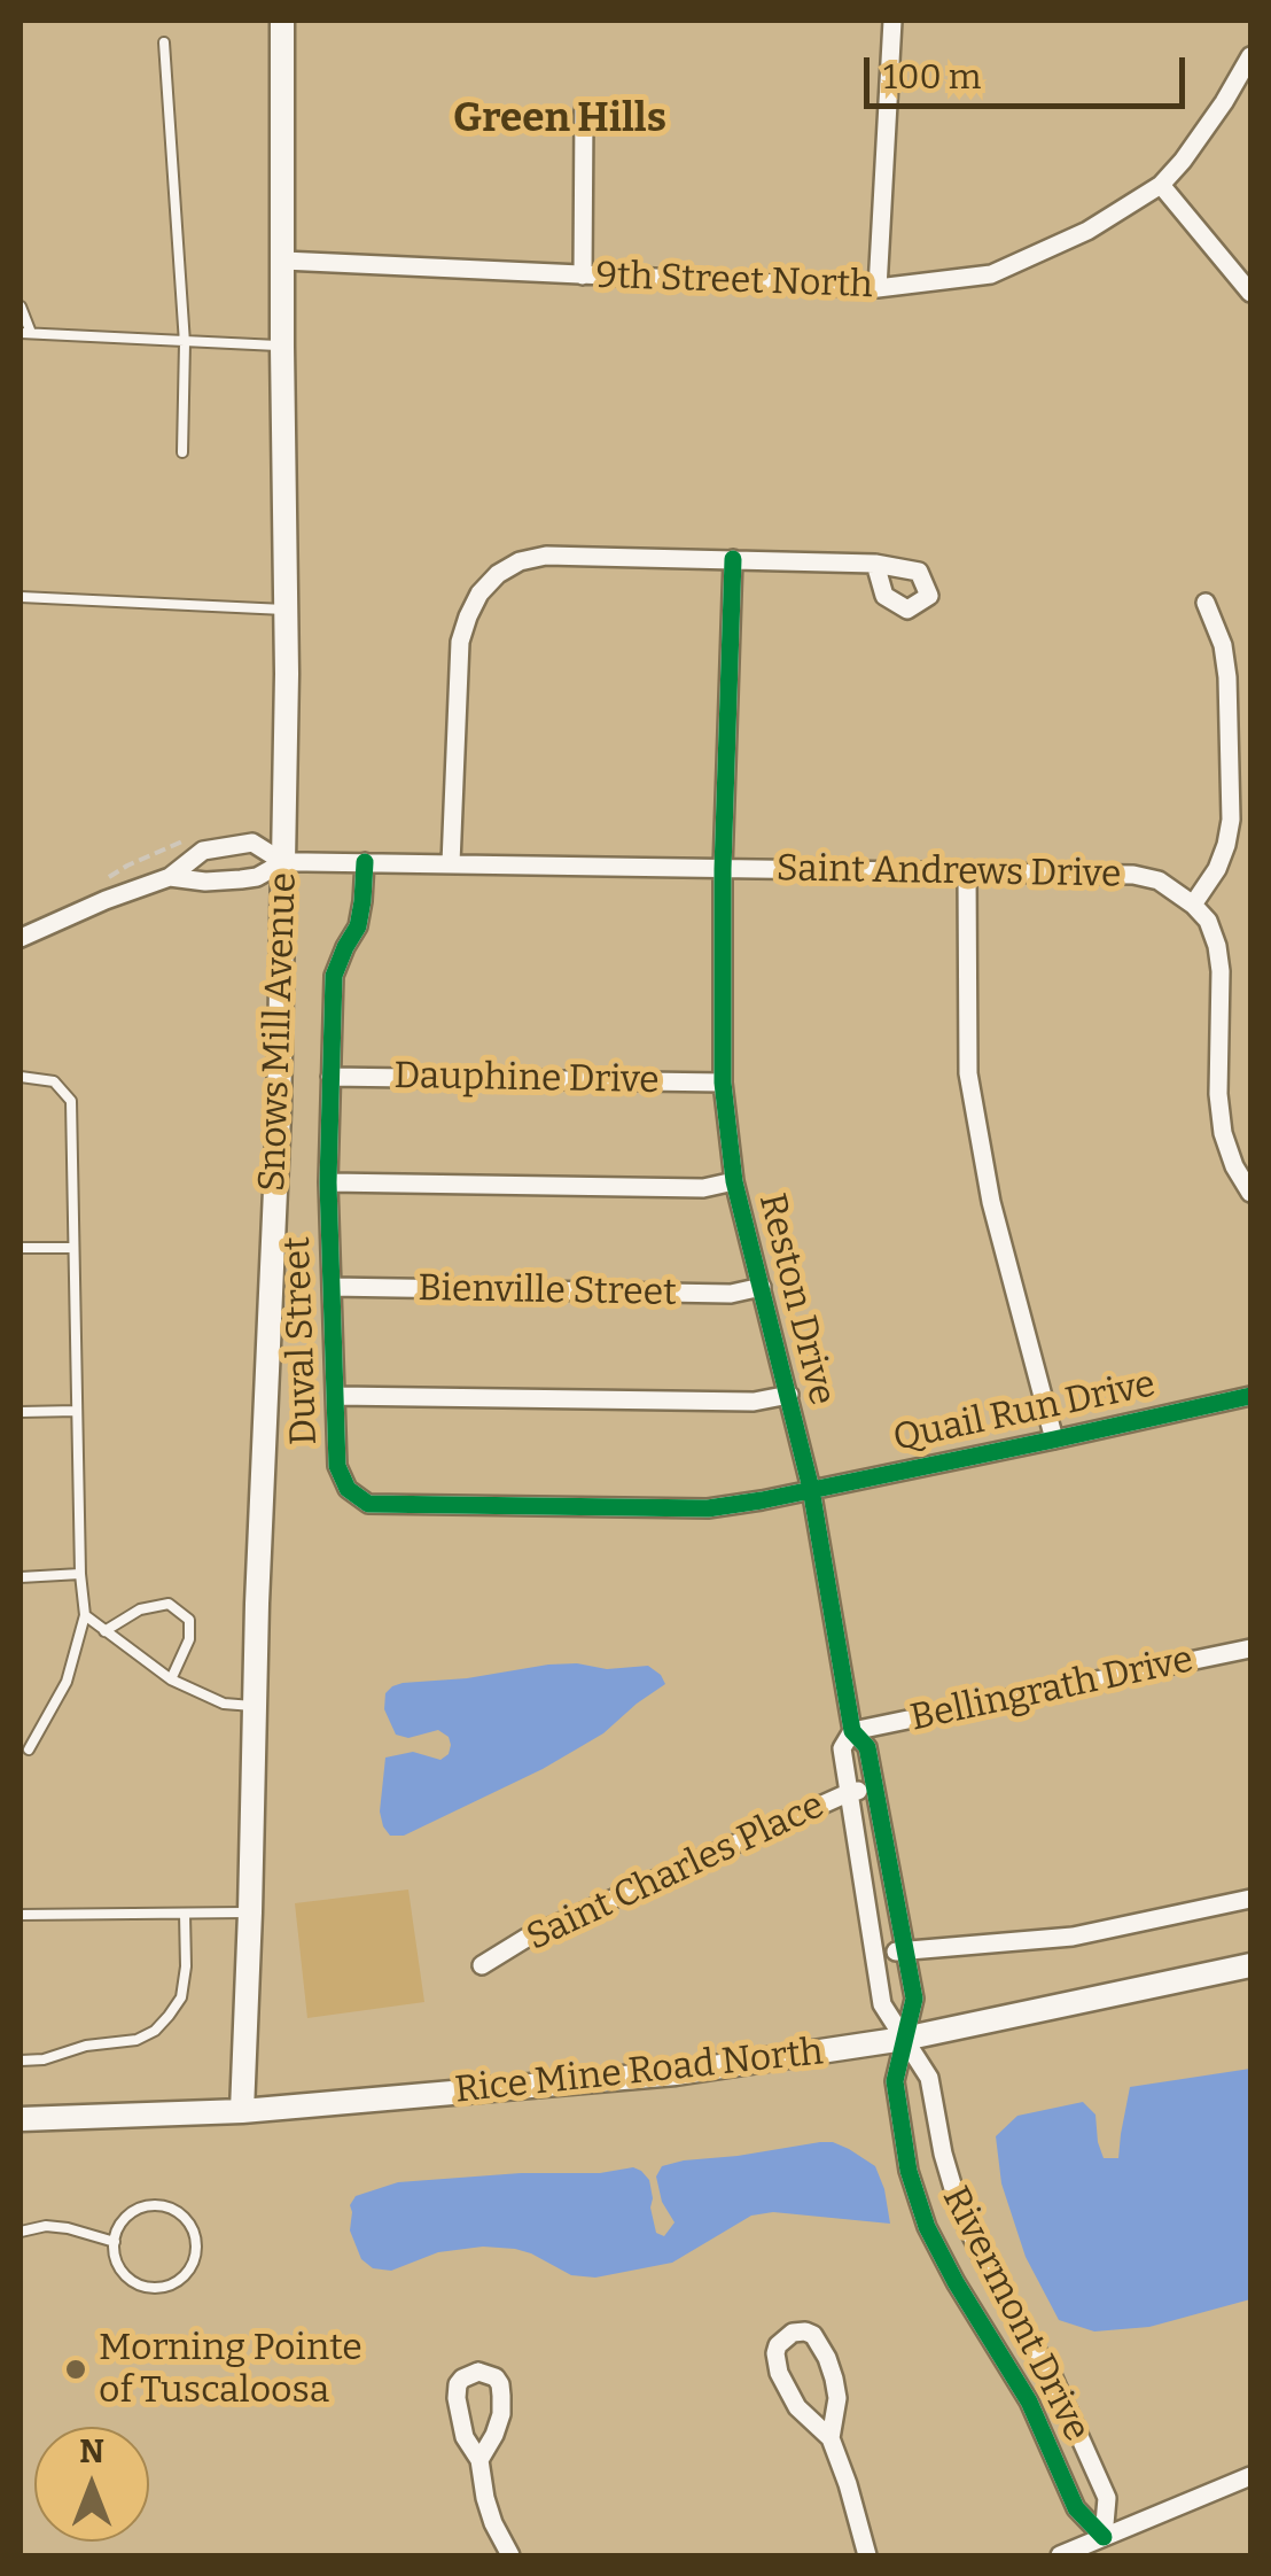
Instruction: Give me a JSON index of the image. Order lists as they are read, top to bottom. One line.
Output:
{"streets":{"main road":["Snows Mill Avenue","Rice Mine Road North"],"street":["9th Street North","Saint Andrews Drive","Dauphine Drive","Bienville Street","Reston Drive","Duval Street","Quail Run Drive","Bellingrath Drive","Saint Charles Place","Rivermont Drive"]},"crossings":[["9th Street North","Snows Mill Avenue"],["Saint Andrews Drive","Snows Mill Avenue"],["Saint Andrews Drive","Reston Drive"],["Saint Andrews Drive","Duval Street"],["Snows Mill Avenue","Rice Mine Road North"],["Dauphine Drive","Reston Drive"],["Dauphine Drive","Duval Street"],["Bienville Street","Reston Drive"],["Bienville Street","Duval Street"],["Reston Drive","Duval Street"],["Reston Drive","Quail Run Drive"],["Reston Drive","Bellingrath Drive"],["Reston Drive","Saint Charles Place"],["Reston Drive","Rice Mine Road North"],["Reston Drive","Rivermont Drive"],["Duval Street","Quail Run Drive"],["Rice Mine Road North","Rivermont Drive"]],"districts":["Green Hills"],"places":["Morning Pointe of Tuscaloosa"],"scale_bar":"100 m","north":"top"}
